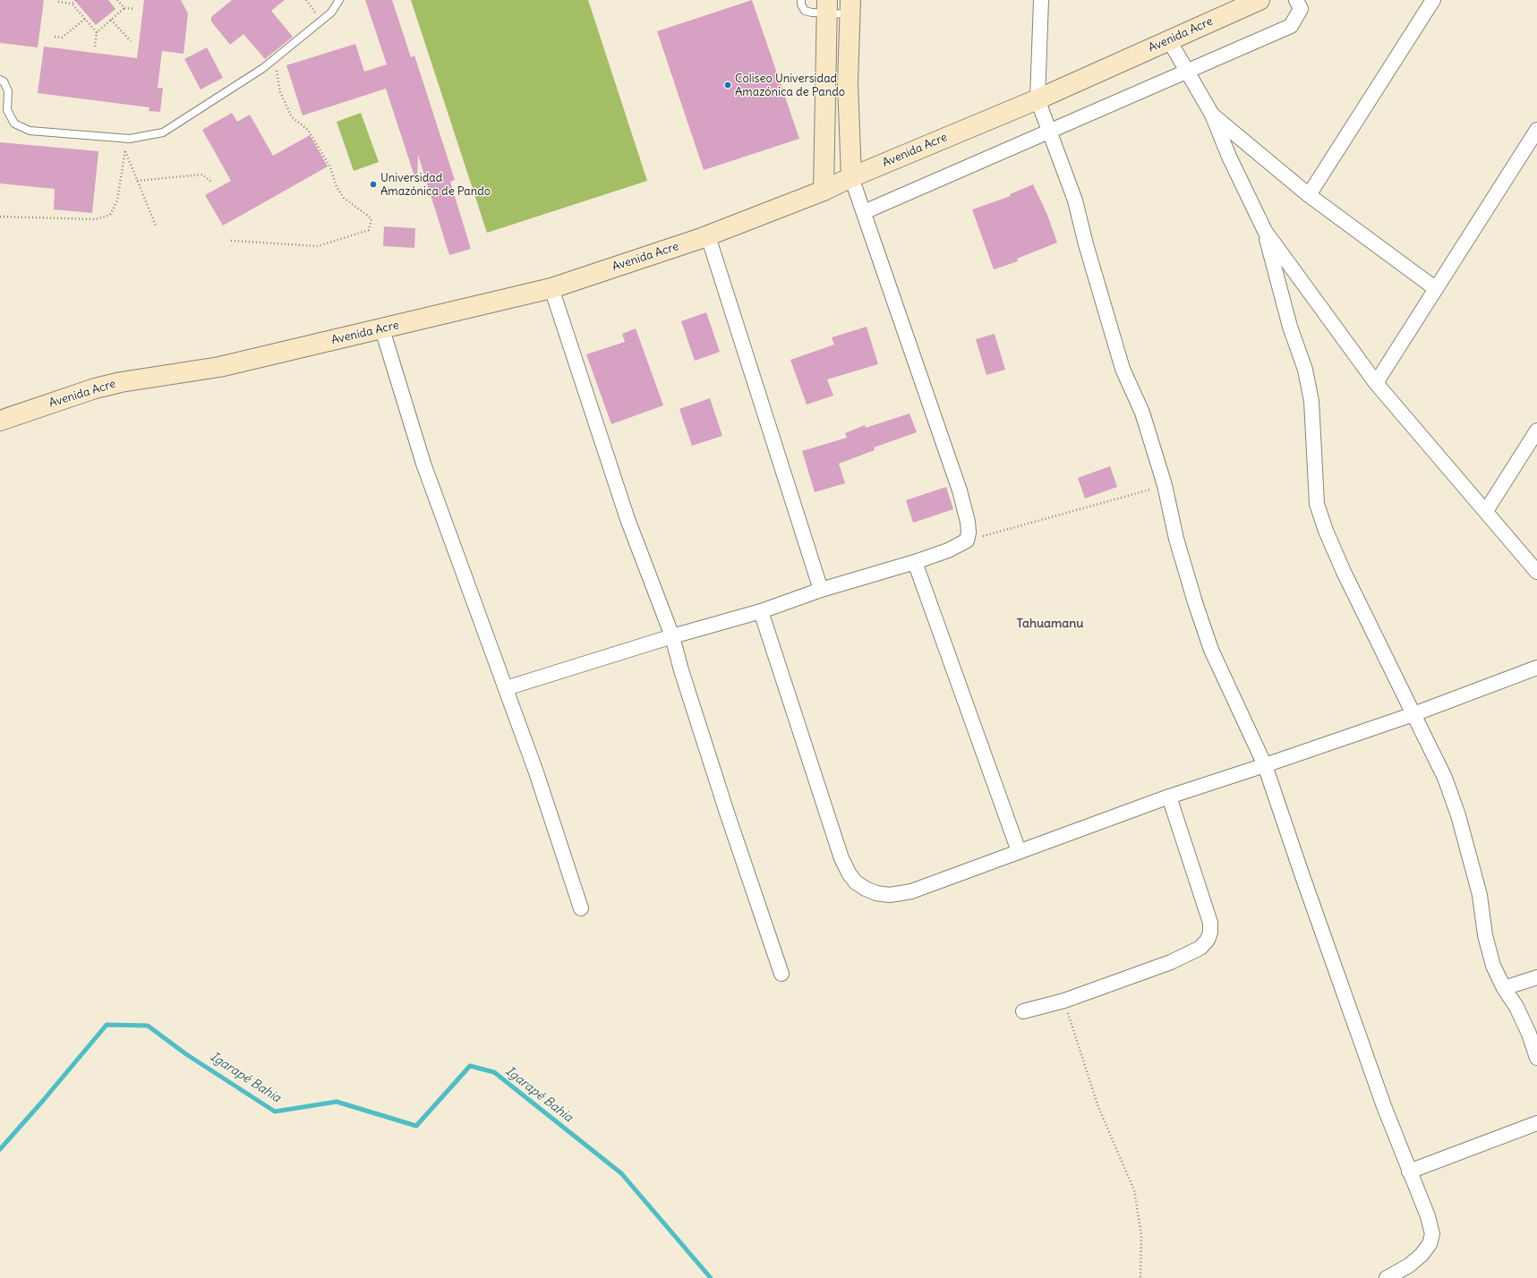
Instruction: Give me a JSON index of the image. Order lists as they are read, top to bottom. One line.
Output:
{"streets":{"main road":["Avenida Acre"]},"districts":["Tahuamanu"],"water":["Igarapé Bahia"],"places":["Coliseo Universidad Amazónica de Pando","Universidad Amazónica de Pando"]}
